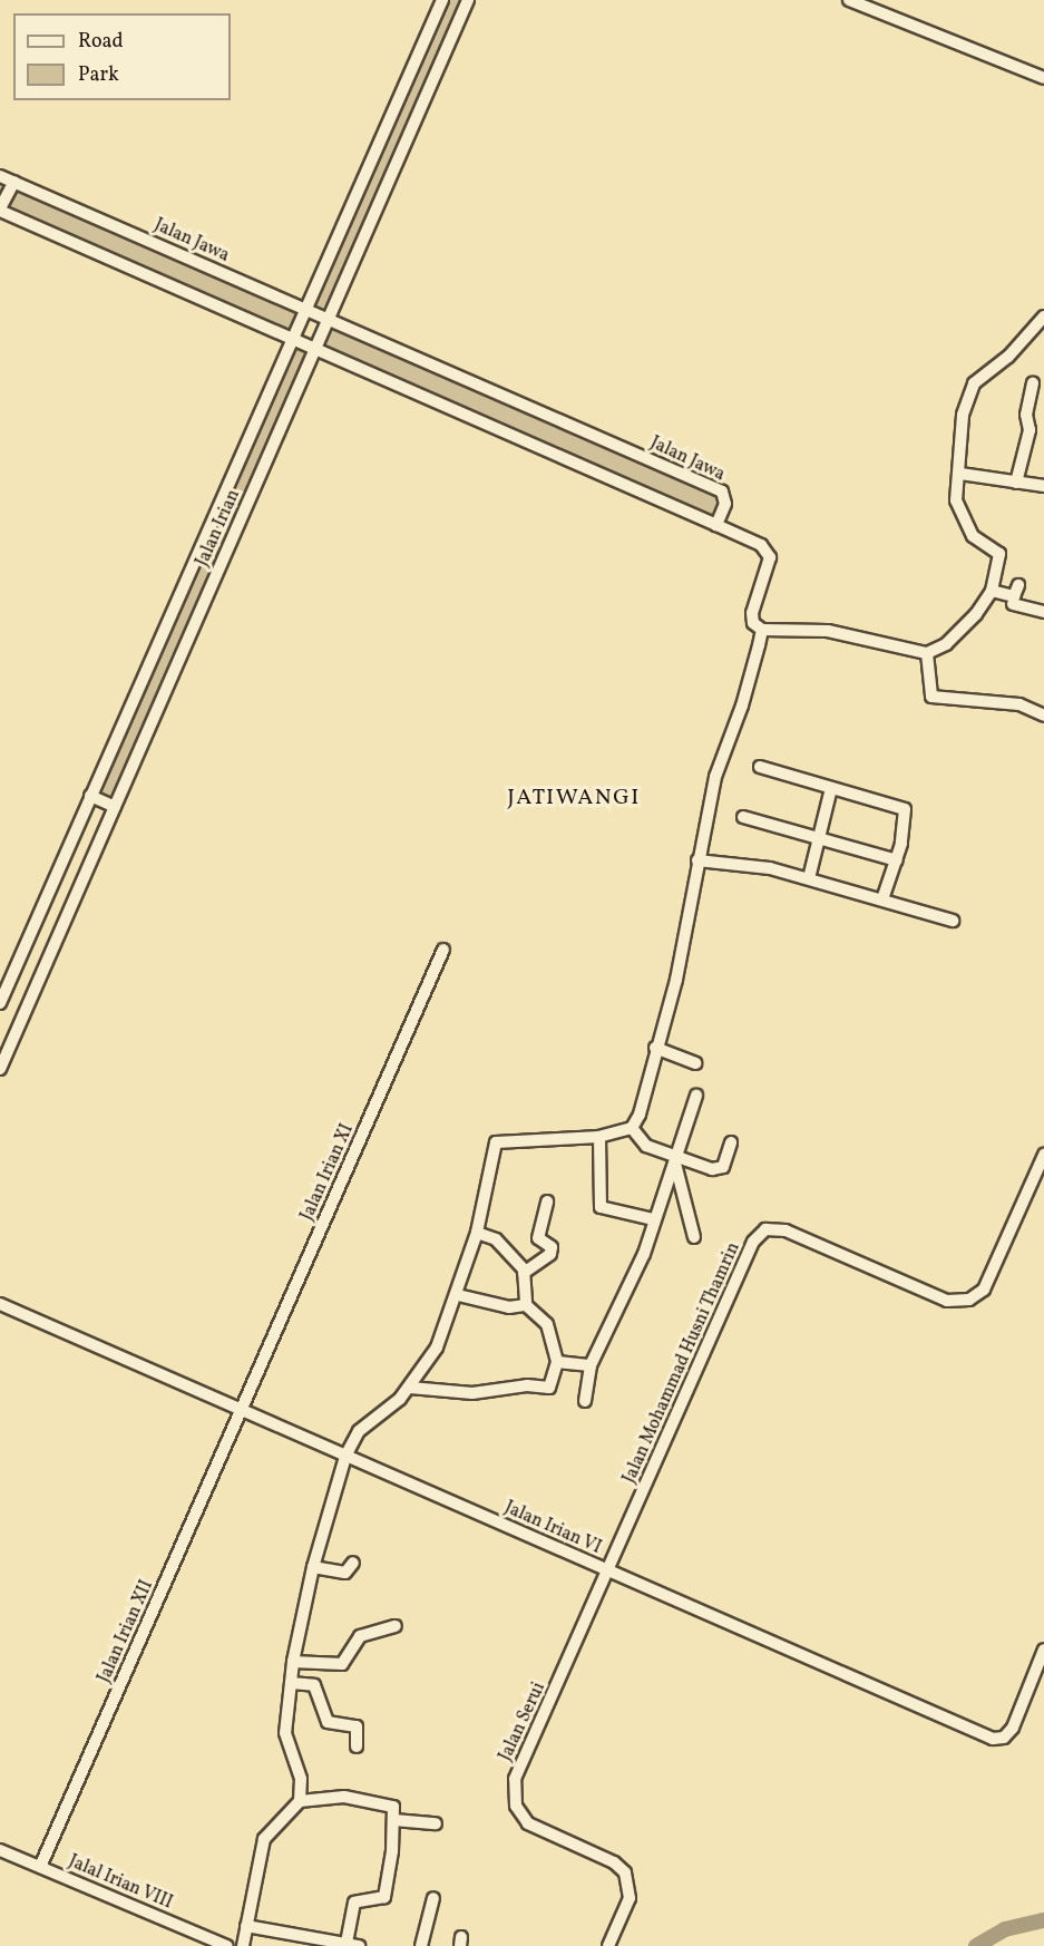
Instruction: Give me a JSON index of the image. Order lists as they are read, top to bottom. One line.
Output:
{"streets":{"street":["Jalan Jawa","Jalan Irian","Jalan Irian XI","Jalan Mohammad Husni Thamrin","Jalan Irian VI","Jalan Irian XII","Jalan Serui","Jalal Irian VIII"]},"crossings":[["Jalan Jawa","Jalan Irian"],["Jalan Irian XI","Jalan Irian VI"],["Jalan Irian XI","Jalan Irian XII"],["Jalan Mohammad Husni Thamrin","Jalan Irian VI"],["Jalan Mohammad Husni Thamrin","Jalan Serui"],["Jalan Irian VI","Jalan Irian XII"],["Jalan Irian VI","Jalan Serui"],["Jalan Irian XII","Jalal Irian VIII"]],"districts":["JATIWANGI"],"legend":["Road","Park"]}
